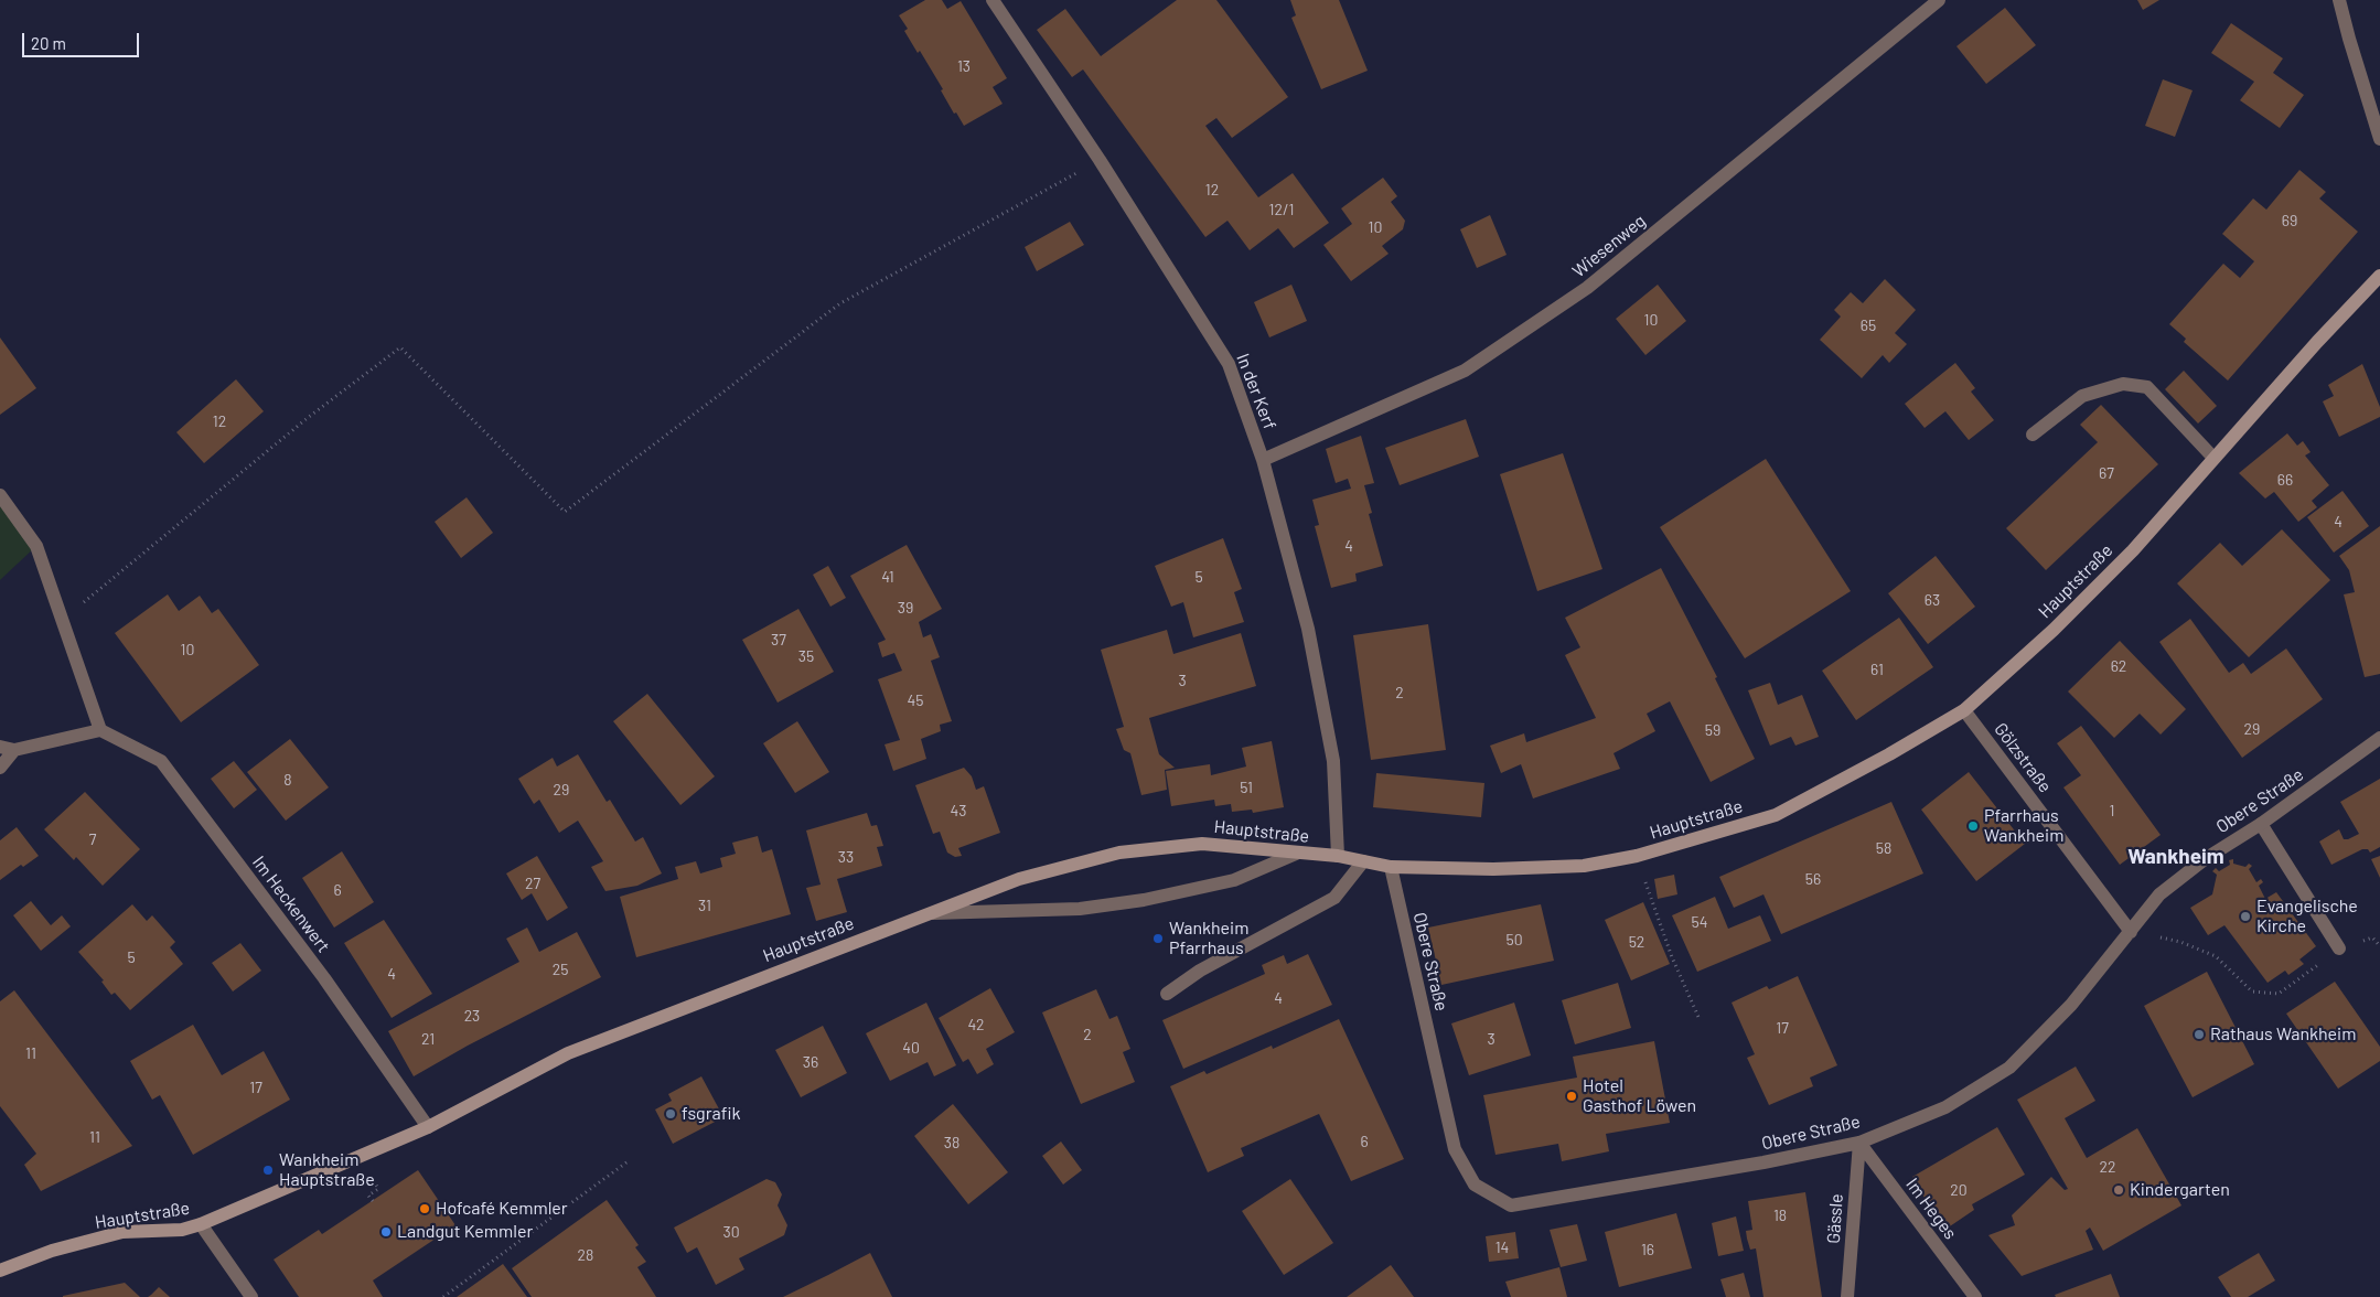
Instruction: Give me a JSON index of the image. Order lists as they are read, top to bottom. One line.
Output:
{"streets":{"street":["Wiesenweg","In der Kerf","Hauptstraße","Gölzstraße","Obere Straße","Im Heckenwert","Im Heges","Gässle"]},"crossings":[["Wiesenweg","In der Kerf"],["In der Kerf","Hauptstraße"],["Hauptstraße","Gölzstraße"],["Hauptstraße","Obere Straße"],["Hauptstraße","Im Heckenwert"],["Gölzstraße","Obere Straße"],["Obere Straße","Im Heges"],["Obere Straße","Gässle"],["Im Heges","Gässle"]],"districts":["Wankheim"],"places":["Pfarrhaus Wankheim","Evangelische Kirche","Wankheim Pfarrhaus","Rathaus Wankheim","Hotel Gasthof Löwen","fsgrafik","Wankheim Hauptstraße","Kindergarten","Hofcafé Kemmler","Landgut Kemmler"],"house_numbers":["13","12","12/1","69","10","10","65","12","67","66","4","4","41","5","63","39","37","10","35","62","61","3","2","45","29","59","8","51","29","43","1","7","58","33","56","27","6","31","54","50","52","5","25","4","4","23","42","17","2","21","3","40","11","36","17","11","6","38","22","20","18","30","14","16","28"],"scale_bar":"20 m"}
